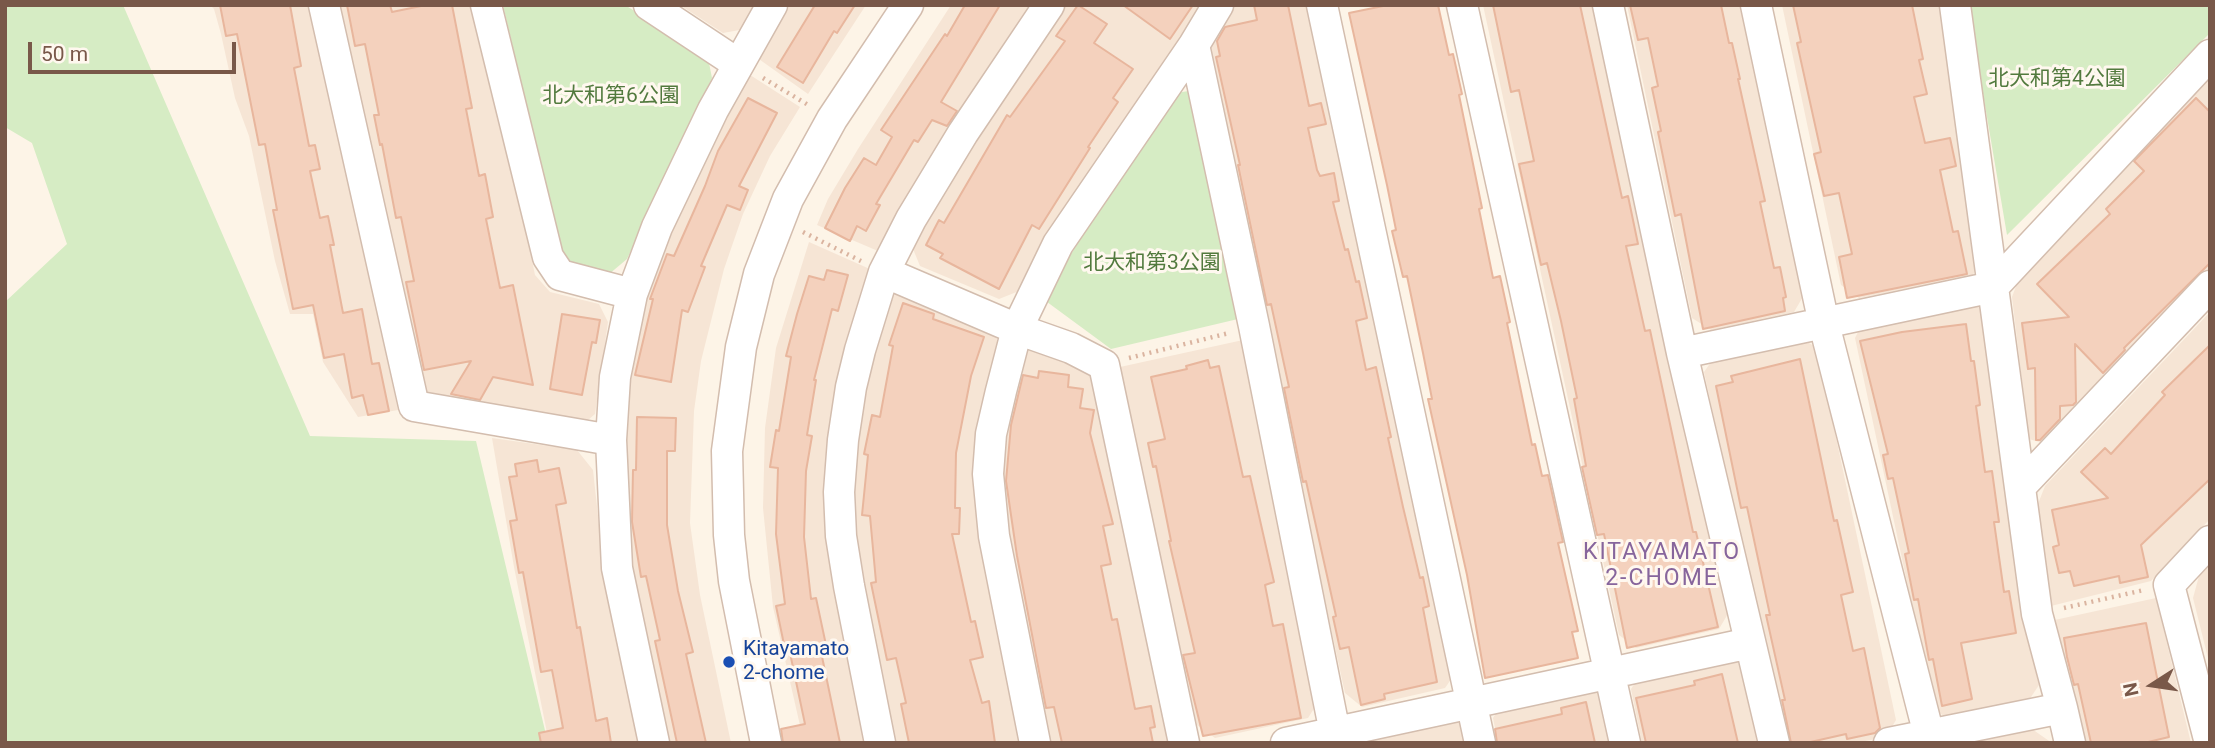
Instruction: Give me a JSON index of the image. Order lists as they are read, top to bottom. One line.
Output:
{"districts":["KITAYAMATO 2-CHOME"],"parks":["北大和第4公園","北大和第6公園","北大和第3公園"],"places":["Kitayamato 2-chome"],"scale_bar":"50 m","north":"left"}
